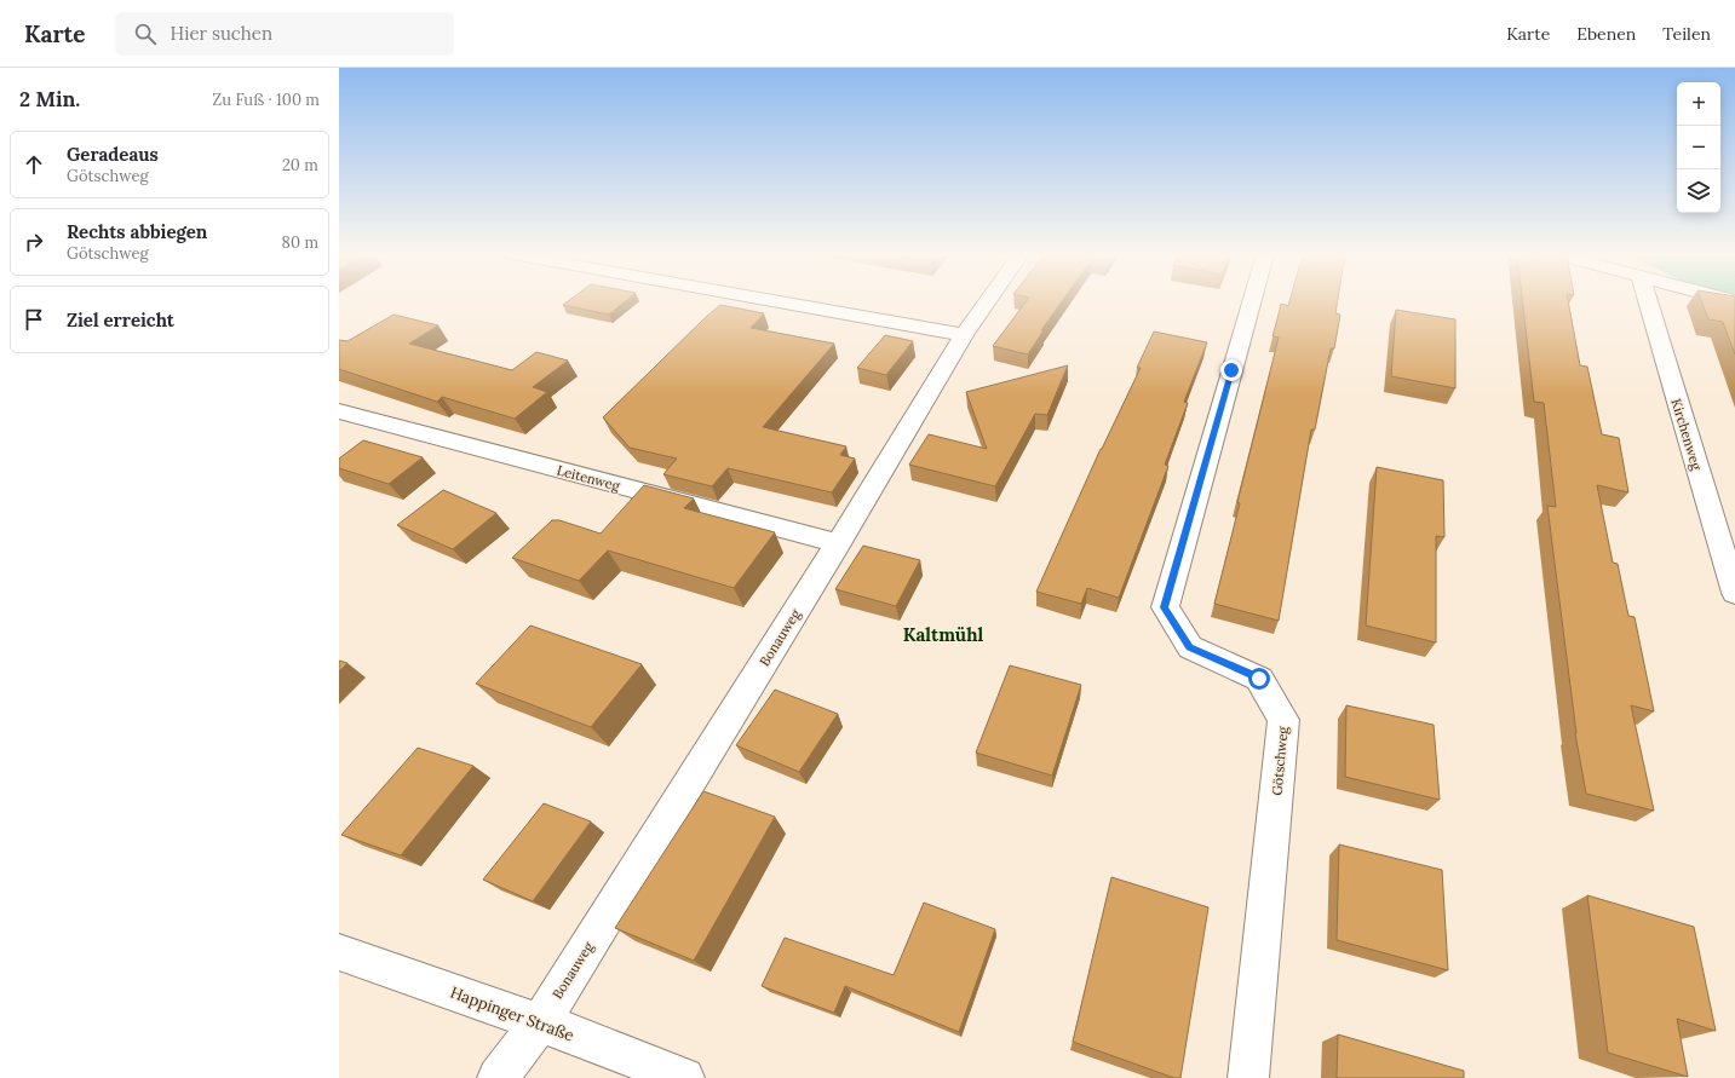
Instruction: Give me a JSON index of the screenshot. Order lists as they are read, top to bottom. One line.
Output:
{"streets":{"street":["Kirchenweg","Leitenweg","Bonauweg","Götschweg","Happinger Straße"]},"crossings":[["Leitenweg","Bonauweg"],["Bonauweg","Happinger Straße"]],"districts":["Kaltmühl"],"page":{"header":"Karte","search":"Hier suchen","nav":["Karte","Ebenen","Teilen"],"heading":["2 Min.","Zu Fuß · 100 m"],"map_buttons":["+","−"],"list":[["Geradeaus","Götschweg","20 m"],["Rechts abbiegen","Götschweg","80 m"],"Ziel erreicht"]}}
